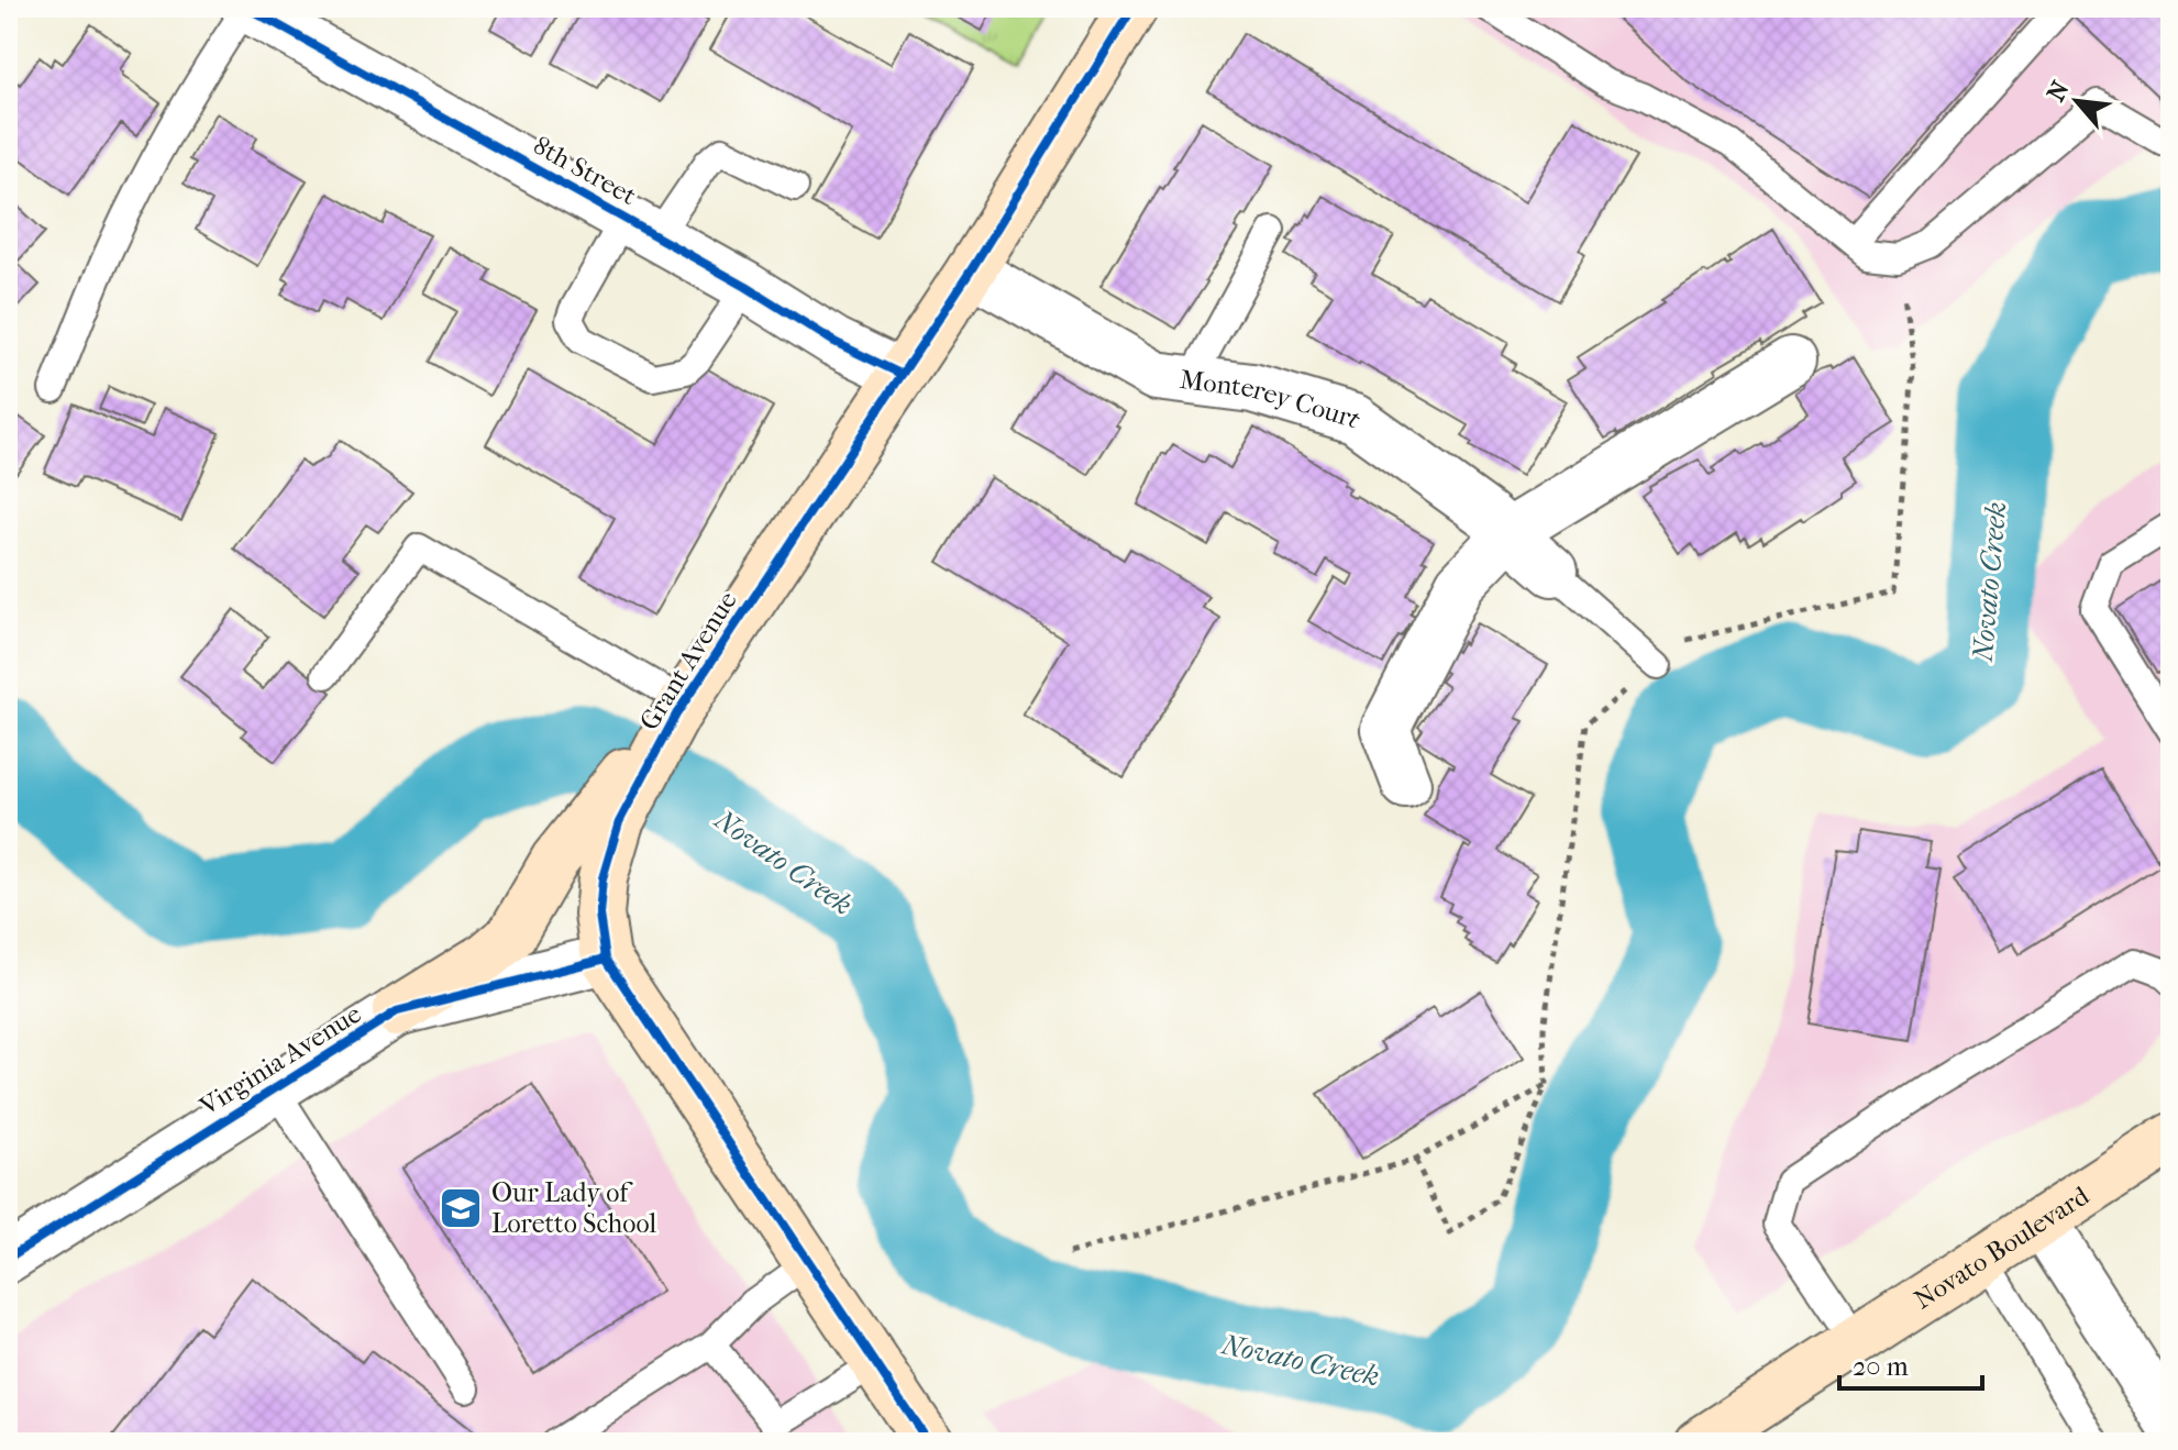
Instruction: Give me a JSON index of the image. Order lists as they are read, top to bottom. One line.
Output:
{"streets":{"street":["8th Street","Monterey Court","Grant Avenue","Virginia Avenue","Novato Boulevard"]},"crossings":[["8th Street","Grant Avenue"],["Monterey Court","Grant Avenue"],["Grant Avenue","Virginia Avenue"]],"water":["Novato Creek"],"places":{"school or university":["Our Lady of Loretto School"]},"scale_bar":"20 m","north":"top left"}
